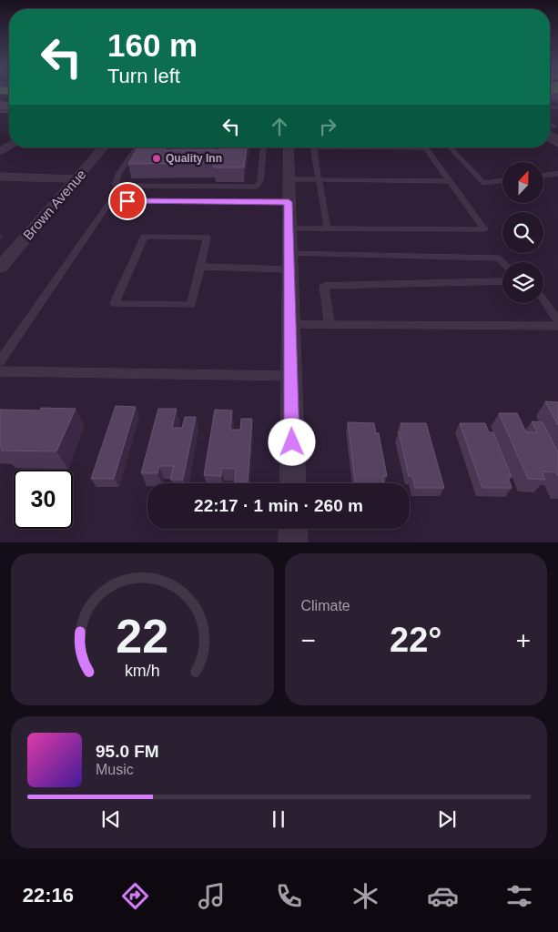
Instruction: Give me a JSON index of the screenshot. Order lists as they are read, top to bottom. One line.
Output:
{"streets":{"street":["Brown Avenue"]},"places":["Quality Inn"],"north":"top","page":{"turn":["160 m","Turn left"],"limit":"30","trip":"22:17 · 1 min · 260 m","tile":"Climate","heat":["−","22°","+"],"song":["95.0 FM","Music"],"tabs":"22:16","gauge":["22","km/h"]}}
